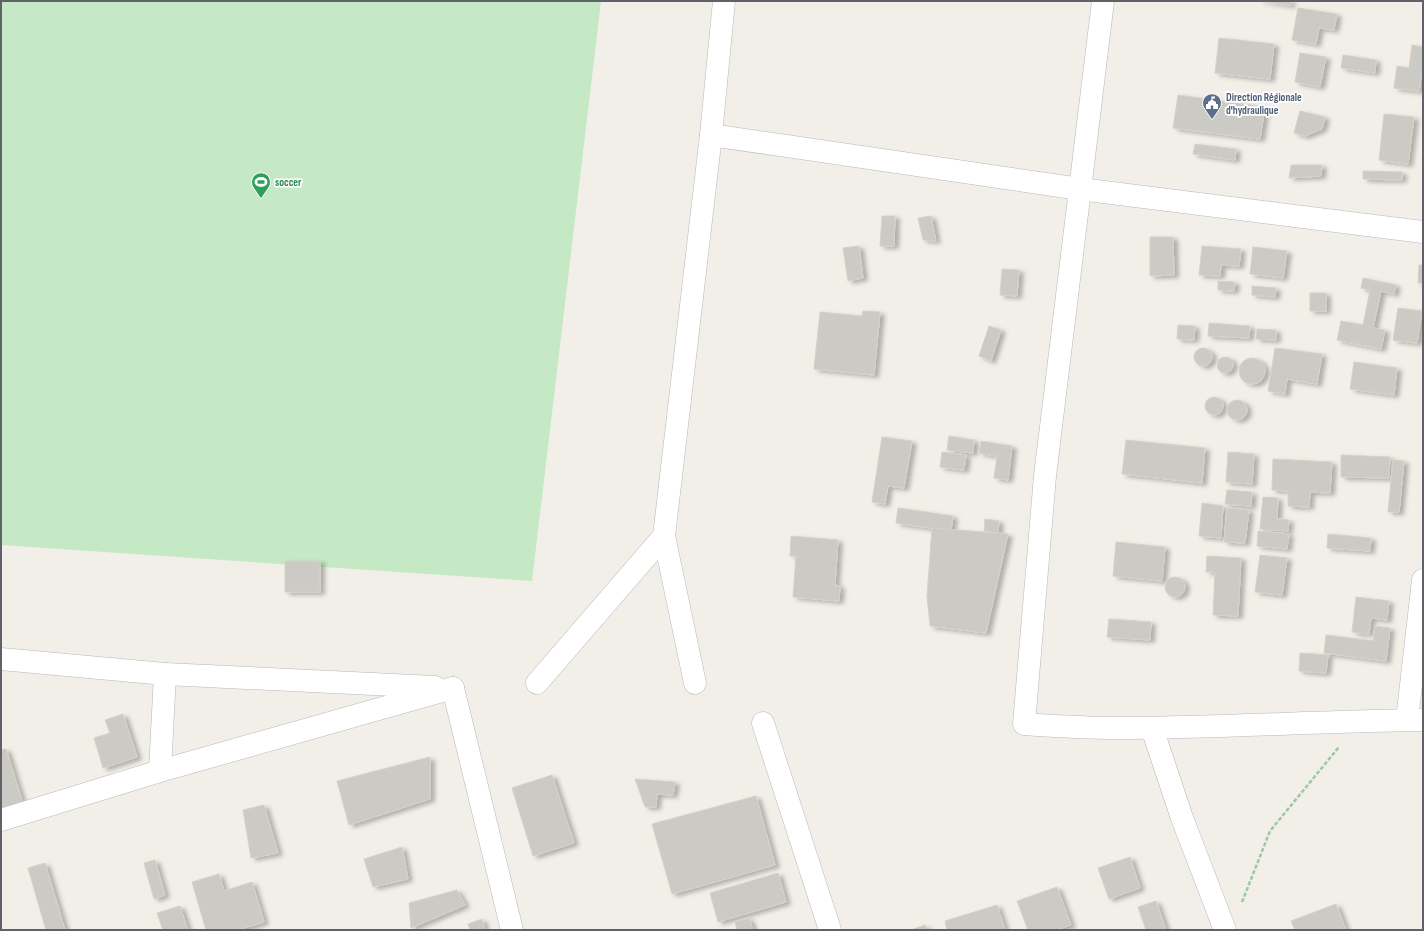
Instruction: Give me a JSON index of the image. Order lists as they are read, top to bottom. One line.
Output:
{"places":{"public building":["Direction Régionale d'hydraulique"],"sports":["soccer"]}}
